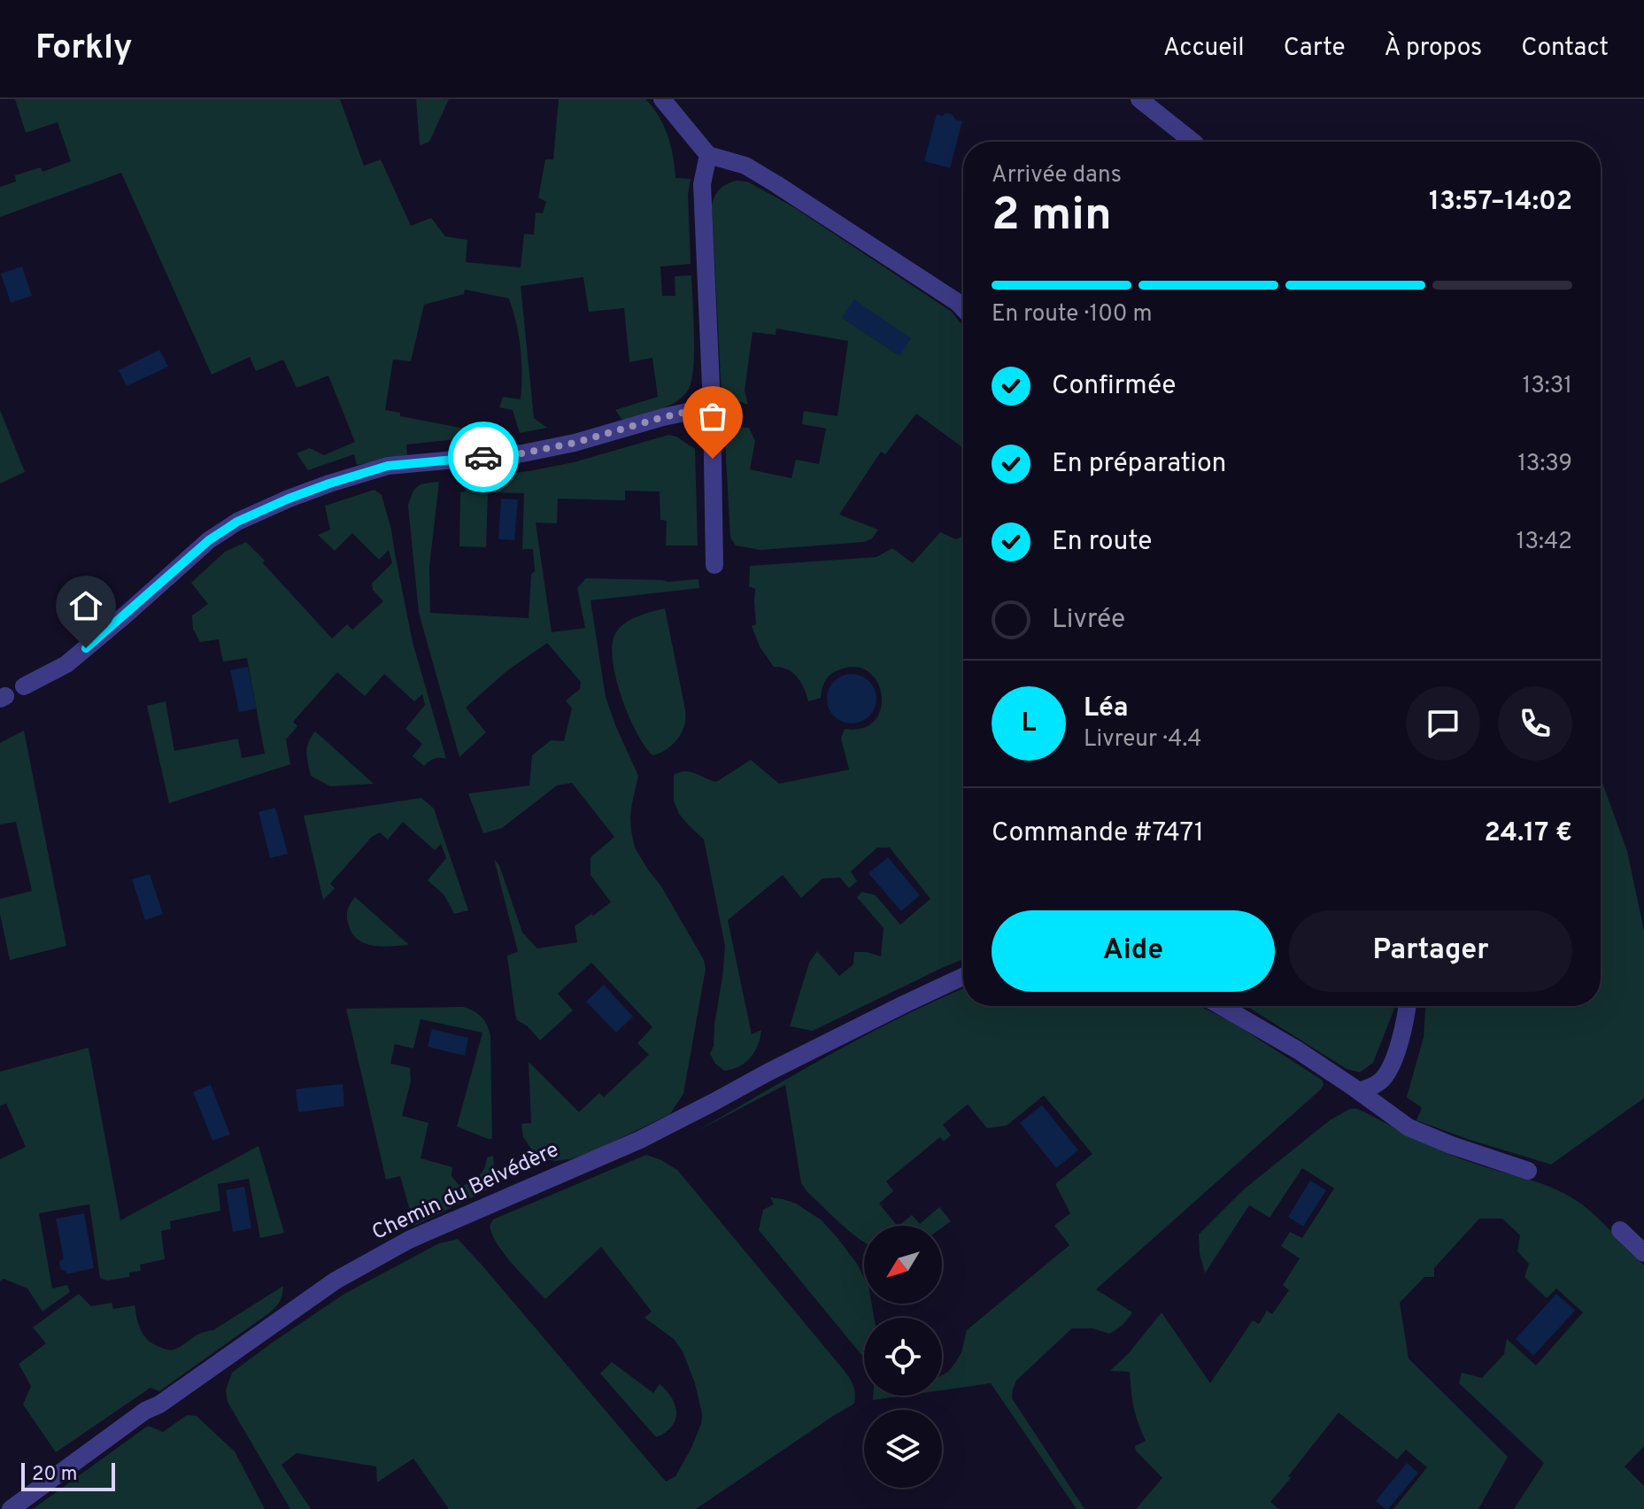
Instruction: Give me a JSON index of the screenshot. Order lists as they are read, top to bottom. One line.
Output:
{"streets":{"street":["Chemin du Belvédère"]},"scale_bar":"20 m","north":"bottom left","page":{"header":"Forkly","nav":["Accueil","Carte","À propos","Contact"],"heading":["2 min","Arrivée dans","13:57–14:02"],"panel":["Léa","Livreur · 4.4","Commande #7471","24.17 €"],"bar":"En route · 100 m","list":[["Confirmée","13:31"],["En préparation","13:39"],["En route","13:42"],"Livrée"],"round":"L","buttons":["Aide","Partager"],"scale":"20 m"}}
